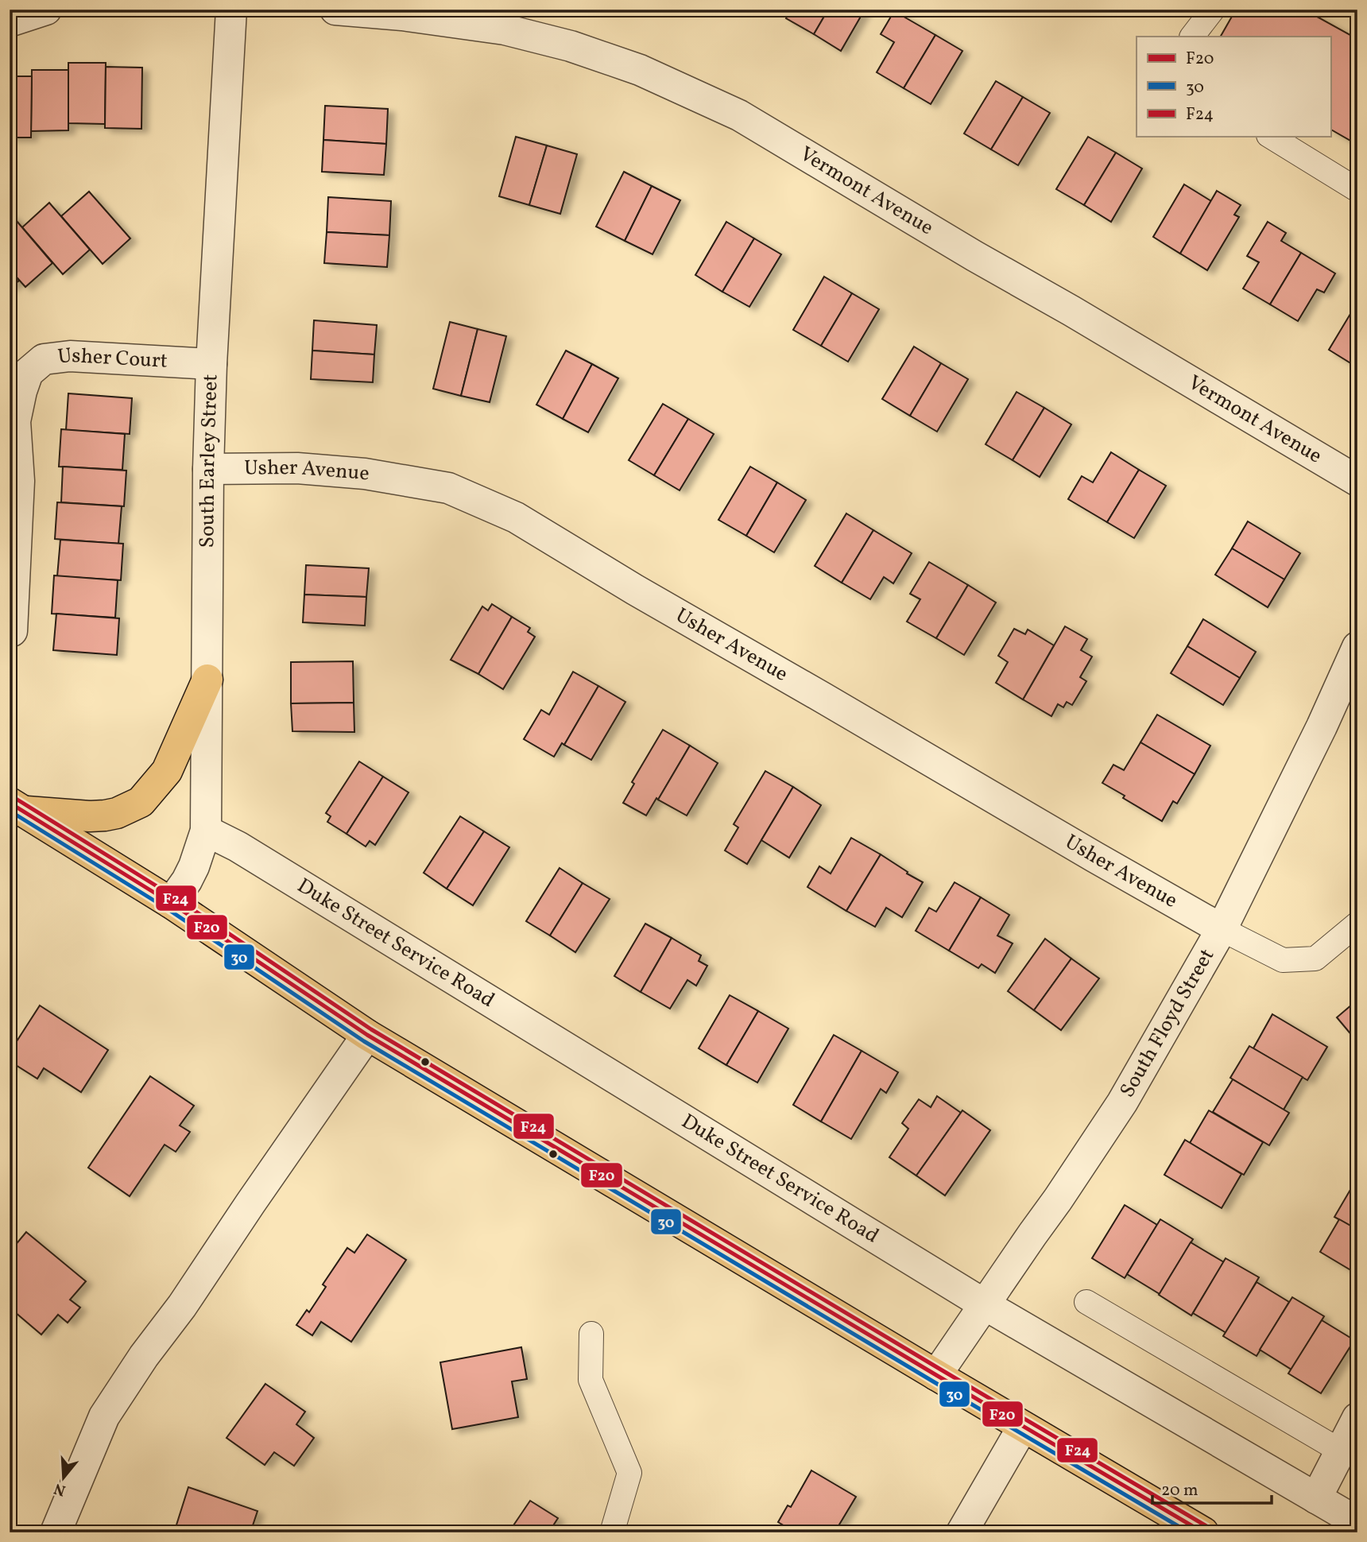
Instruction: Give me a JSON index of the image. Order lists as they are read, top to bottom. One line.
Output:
{"streets":{"street":["Vermont Avenue","Usher Court","South Earley Street","Usher Avenue","Duke Street Service Road","South Floyd Street"]},"crossings":[["Usher Court","South Earley Street"],["South Earley Street","Usher Avenue"],["South Earley Street","Duke Street Service Road"],["Usher Avenue","South Floyd Street"],["Duke Street Service Road","South Floyd Street"]],"lines":["transit line F24","transit line F20","transit line 30"],"legend":["F20","30","F24"],"scale_bar":"20 m","north":"bottom"}
